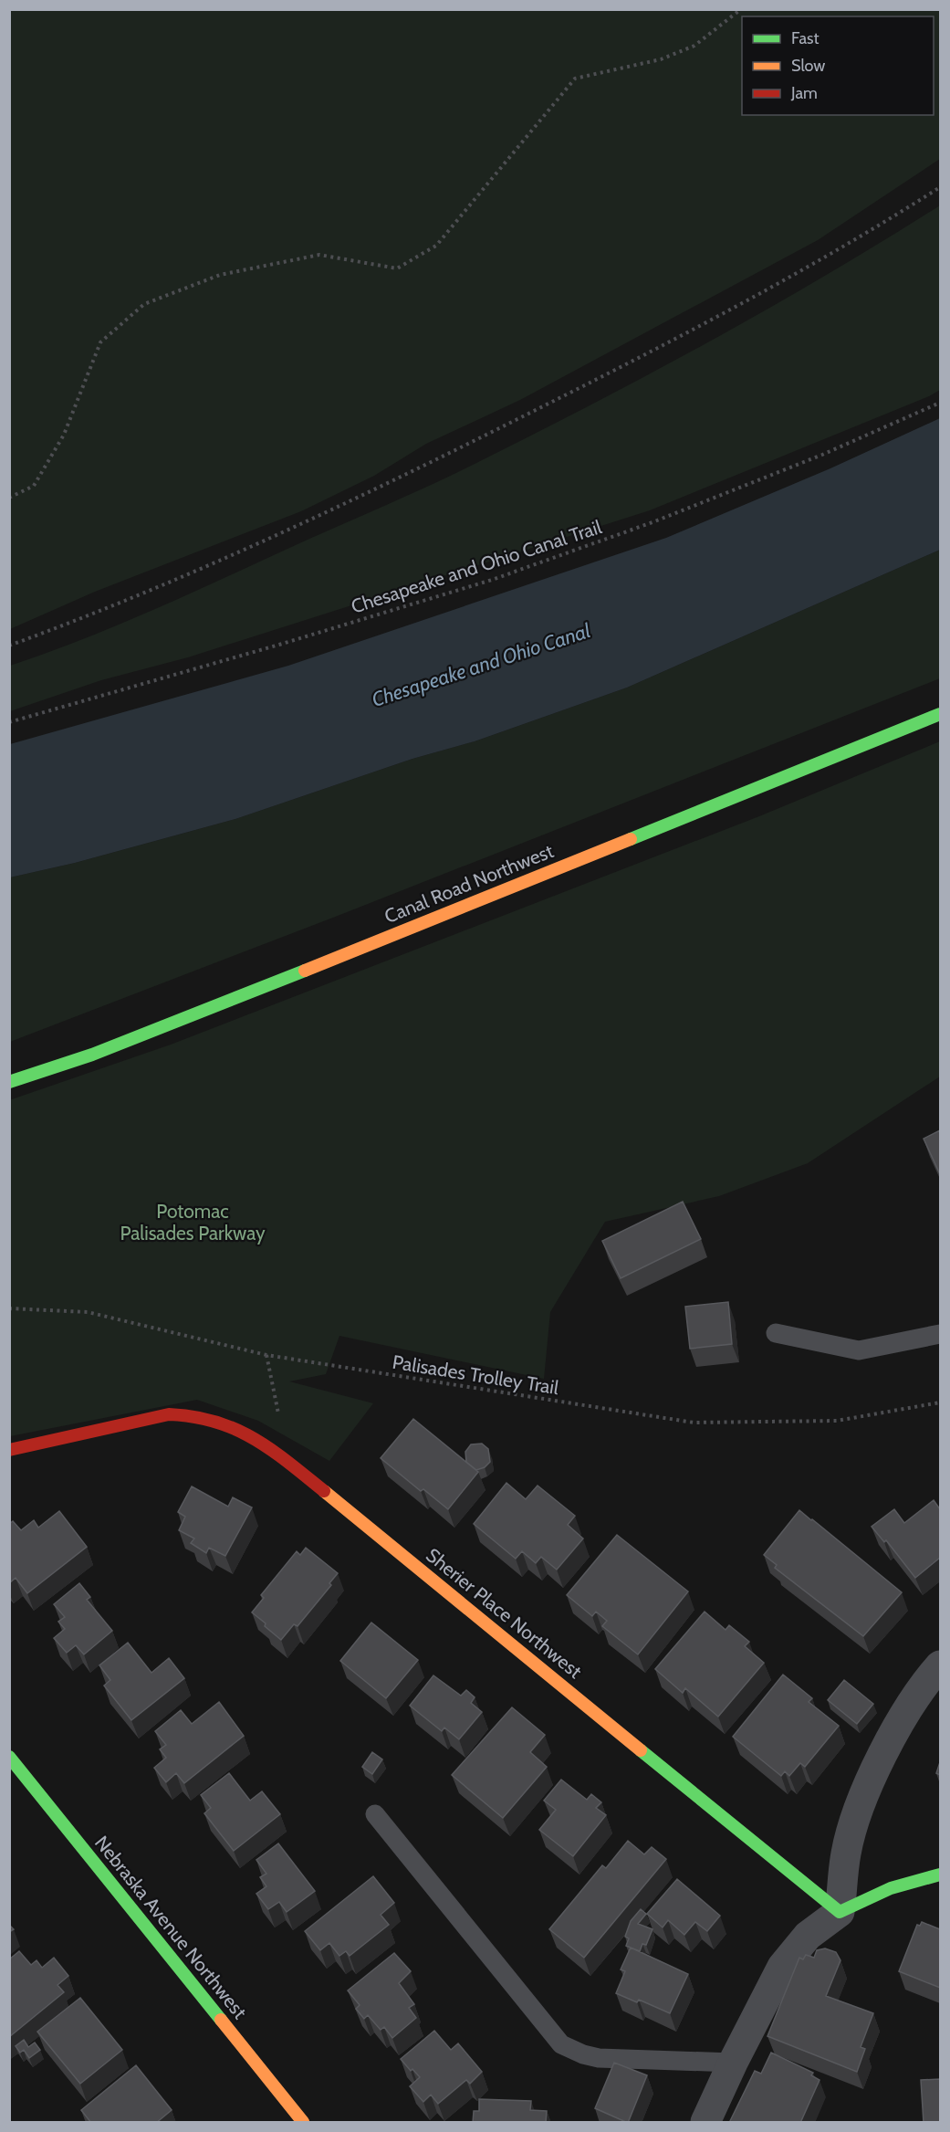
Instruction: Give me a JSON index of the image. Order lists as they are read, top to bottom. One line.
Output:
{"streets":{"main road":["Canal Road Northwest","Sherier Place Northwest","Nebraska Avenue Northwest"],"path":["Chesapeake and Ohio Canal Trail","Palisades Trolley Trail"]},"water":["Chesapeake and Ohio Canal"],"parks":["Potomac Palisades Parkway"],"legend":["Fast","Slow","Jam"]}
